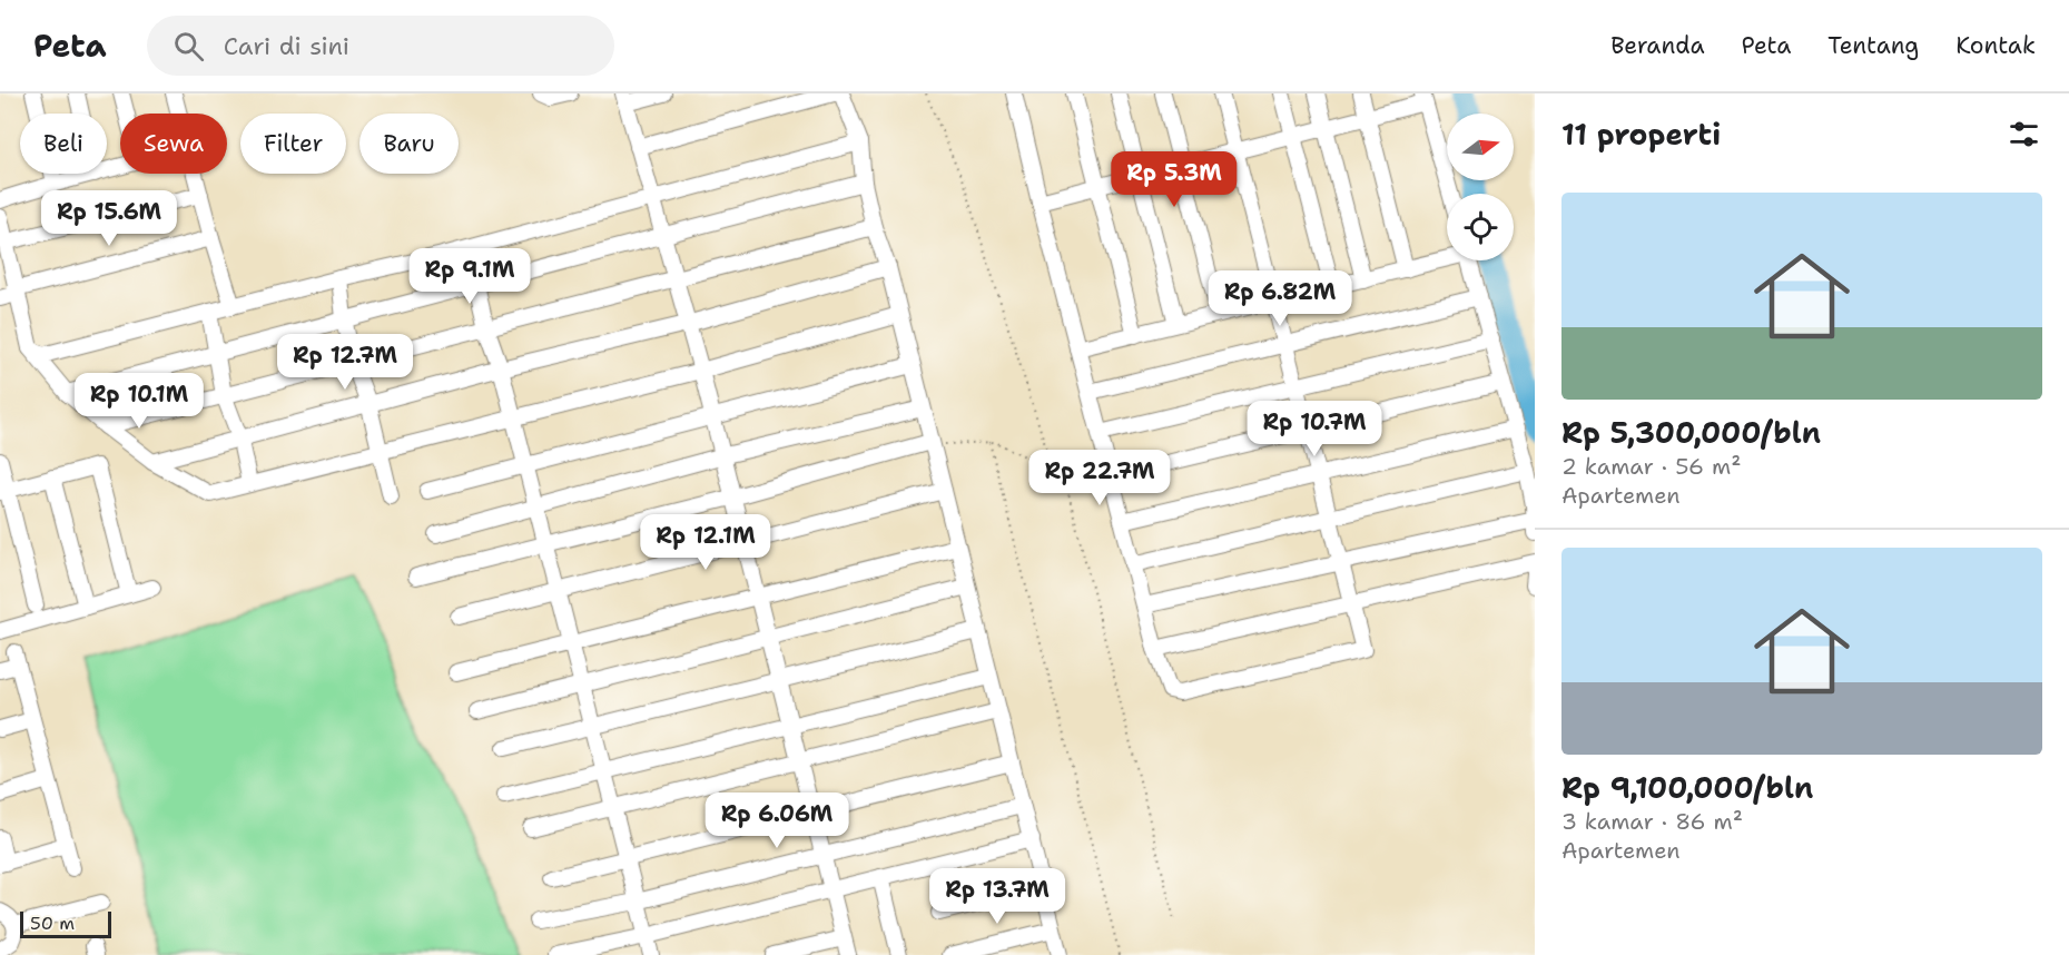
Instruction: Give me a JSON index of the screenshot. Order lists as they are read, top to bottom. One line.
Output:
{"scale_bar":"50 m","north":"right","page":{"header":"Peta","search":"Cari di sini","nav":["Beranda","Peta","Tentang","Kontak"],"heading":"11 properti","chip":["Beli","Sewa","Filter","Baru"],"price":["Rp 5.3M","Rp 15.6M","Rp 9.1M","Rp 6.82M","Rp 12.7M","Rp 10.1M","Rp 10.7M","Rp 22.7M","Rp 12.1M","Rp 6.06M","Rp 13.7M"],"list":[{"name":"Rp 5,300,000/bln","note":"2 kamar · 56 m² · Apartemen"},{"name":"Rp 9,100,000/bln","note":"3 kamar · 86 m² · Apartemen"}],"scale":"50 m"}}
